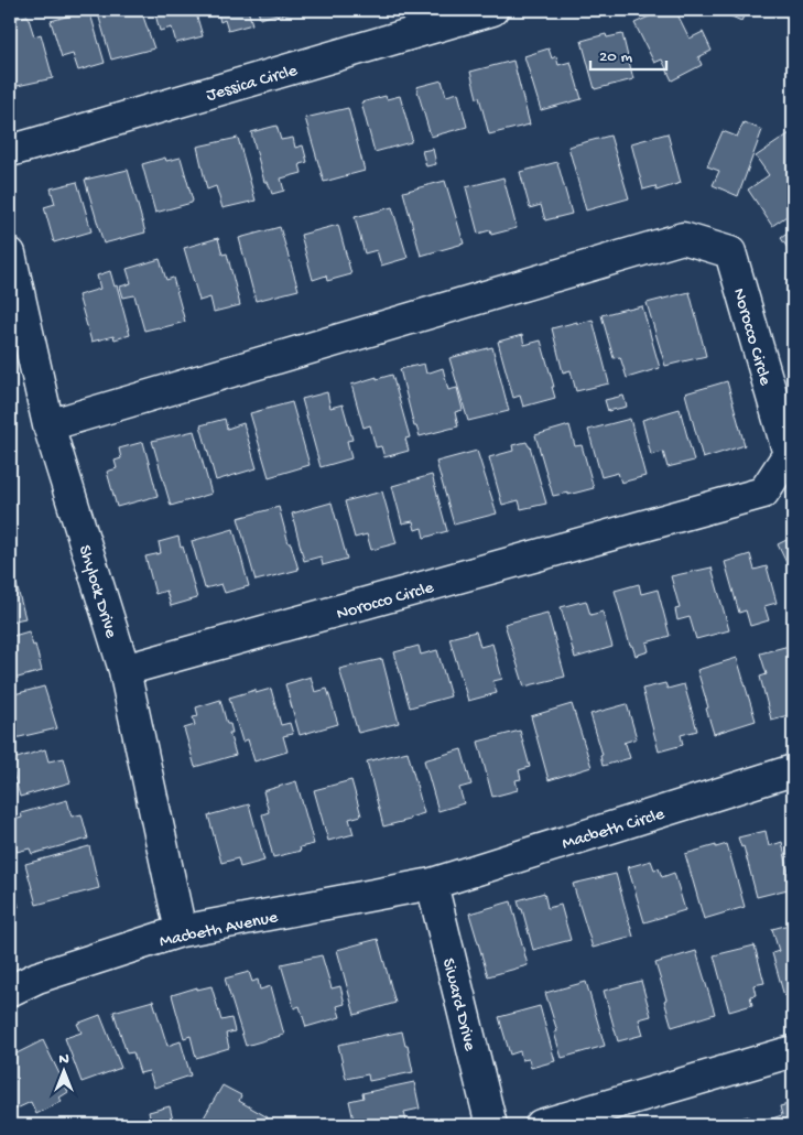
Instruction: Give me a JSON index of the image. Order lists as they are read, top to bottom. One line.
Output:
{"streets":{"street":["Jessica Circle","Norocco Circle","Shylock Drive","Macbeth Circle","Macbeth Avenue","Siward Drive"]},"crossings":[["Norocco Circle","Shylock Drive"],["Shylock Drive","Macbeth Avenue"],["Macbeth Circle","Macbeth Avenue"],["Macbeth Circle","Siward Drive"],["Macbeth Avenue","Siward Drive"]],"scale_bar":"20 m","north":"top"}
